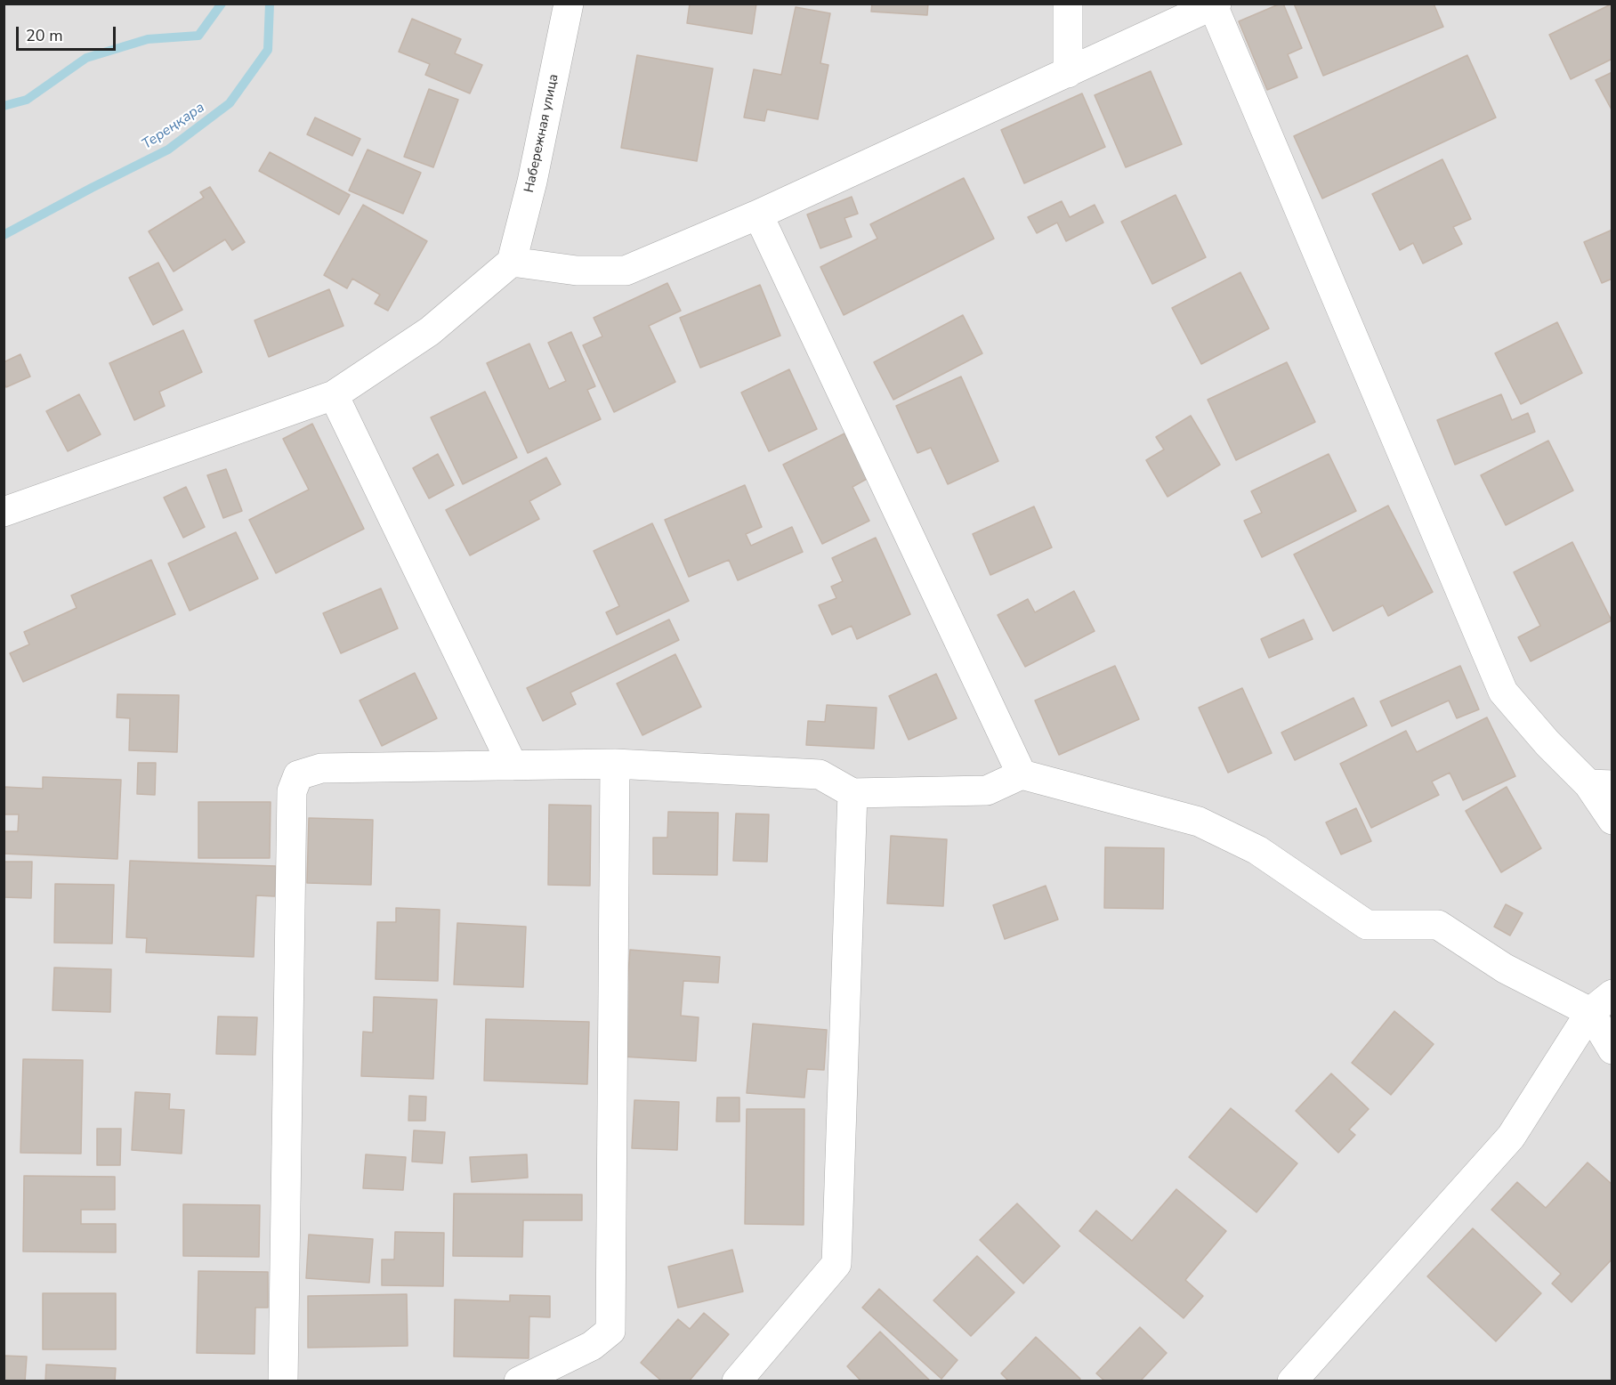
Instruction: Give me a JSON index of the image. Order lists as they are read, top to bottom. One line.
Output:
{"streets":{"street":["Набережная улица"]},"water":["Тереңқара"],"scale_bar":"20 m"}
